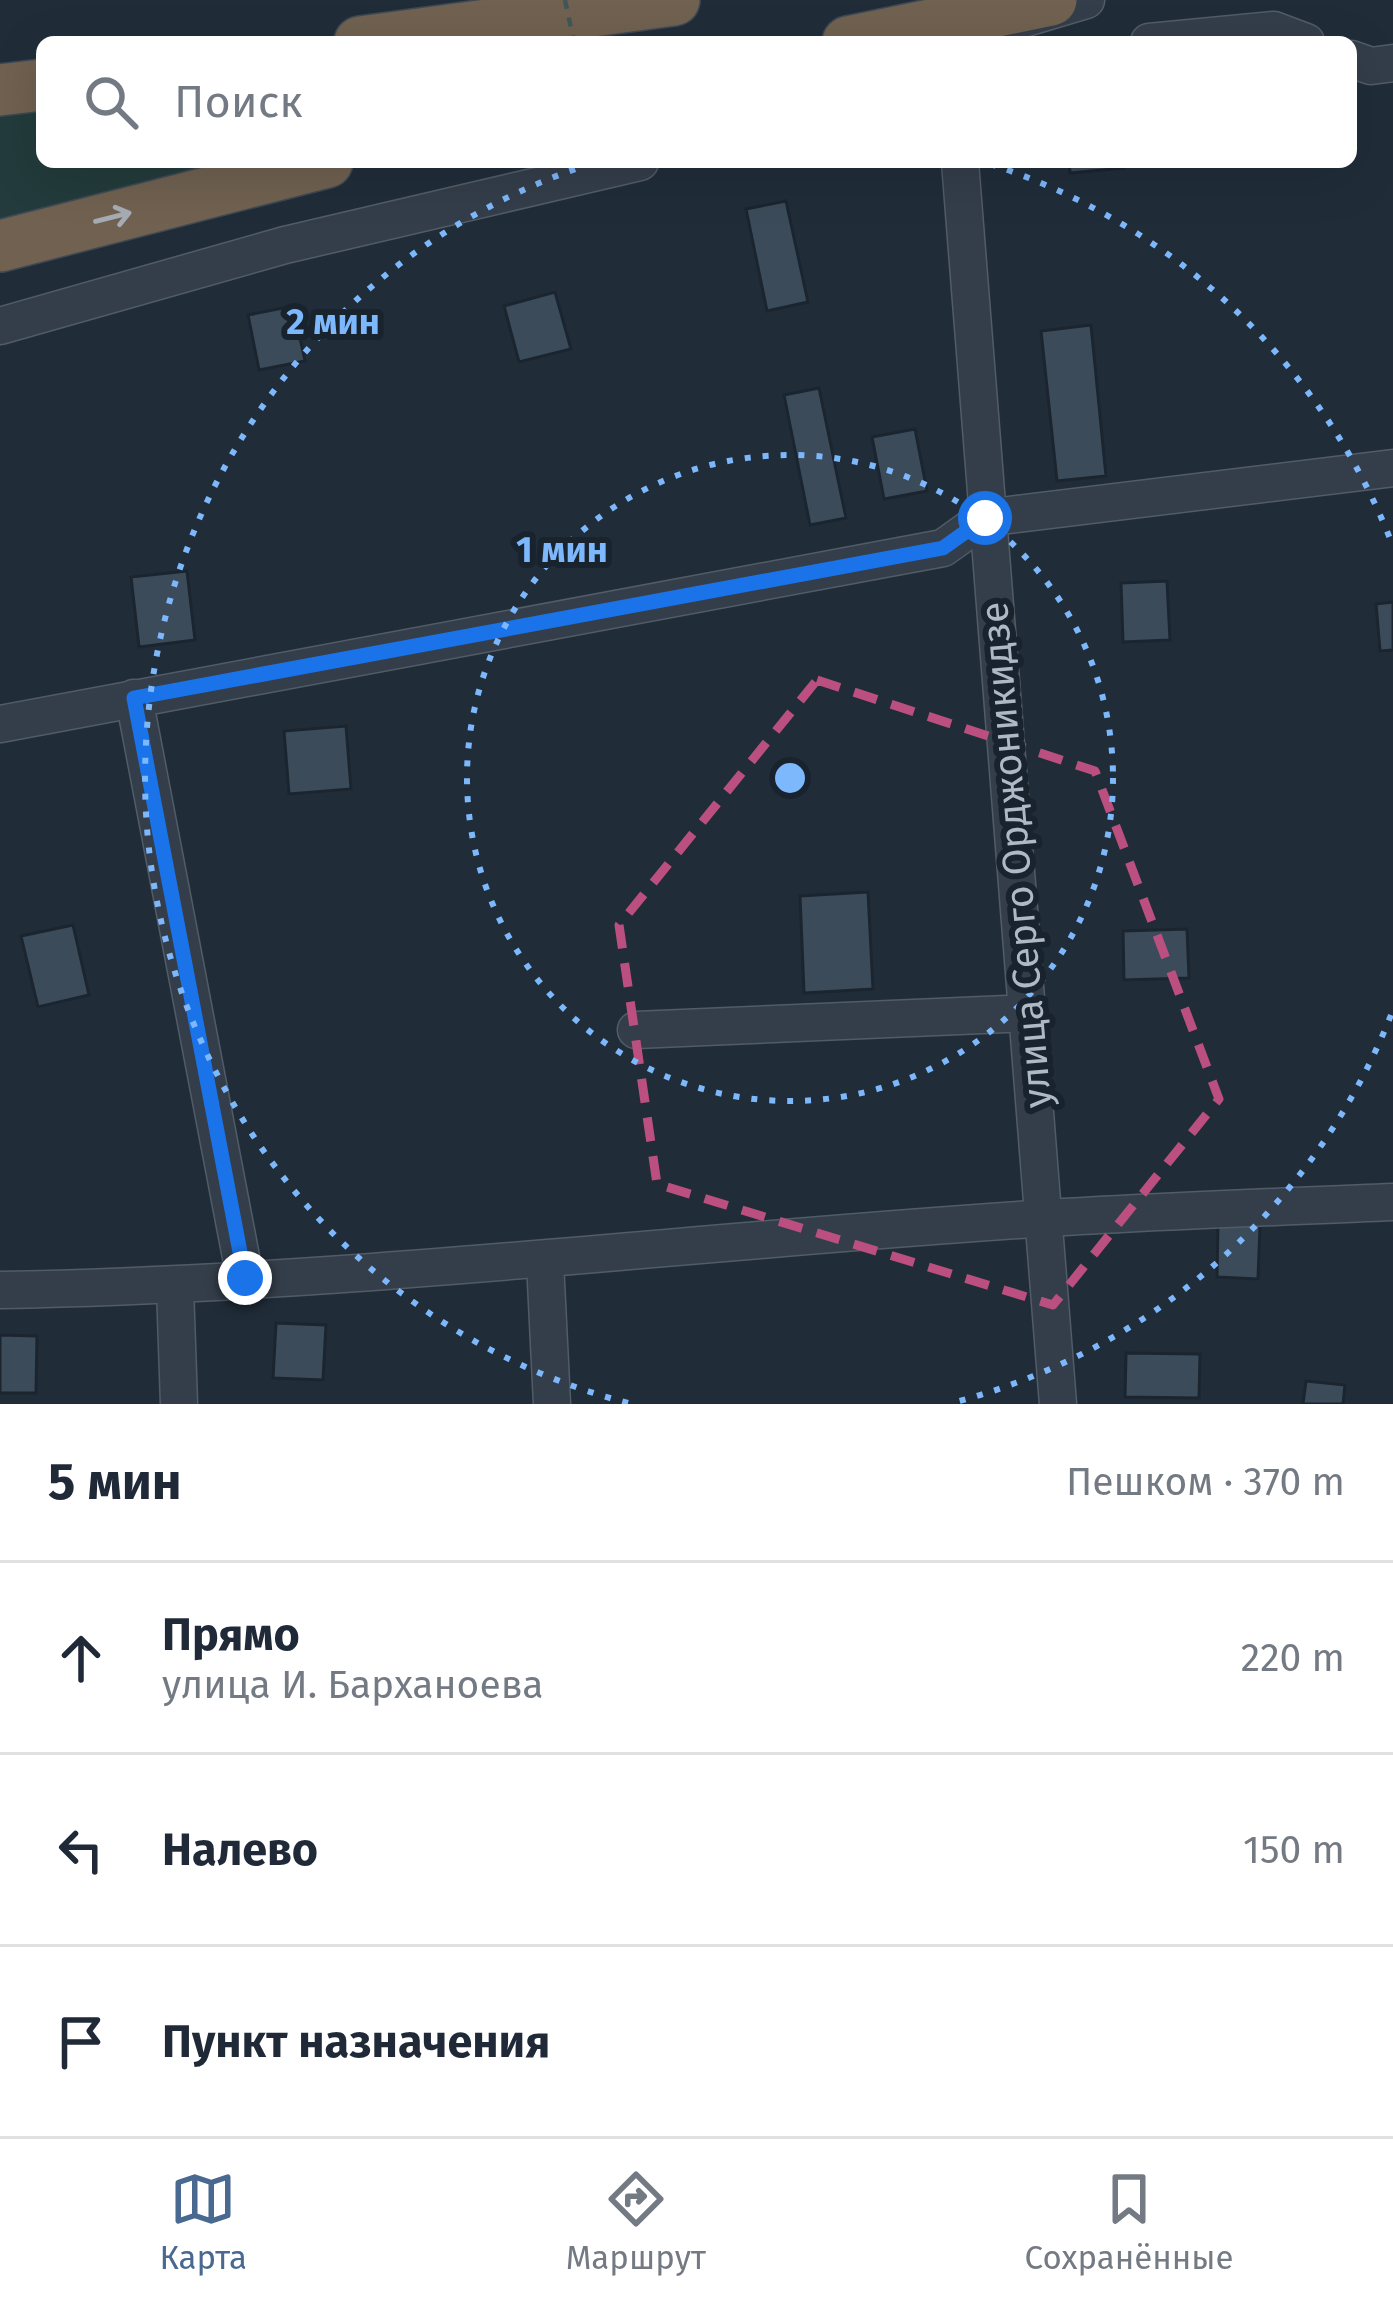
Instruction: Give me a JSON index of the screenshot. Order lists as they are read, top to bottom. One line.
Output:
{"streets":{"street":["улица Серго Орджоникидзе"]},"page":{"search":"Поиск","heading":["5 мин","Пешком · 370 m"],"list":[["Прямо","улица И. Барханоева","220 m"],["Налево","150 m"],"Пункт назначения"],"nav":["Карта","Маршрут","Сохранённые"]},"rings":["2 мин","1 мин"]}
